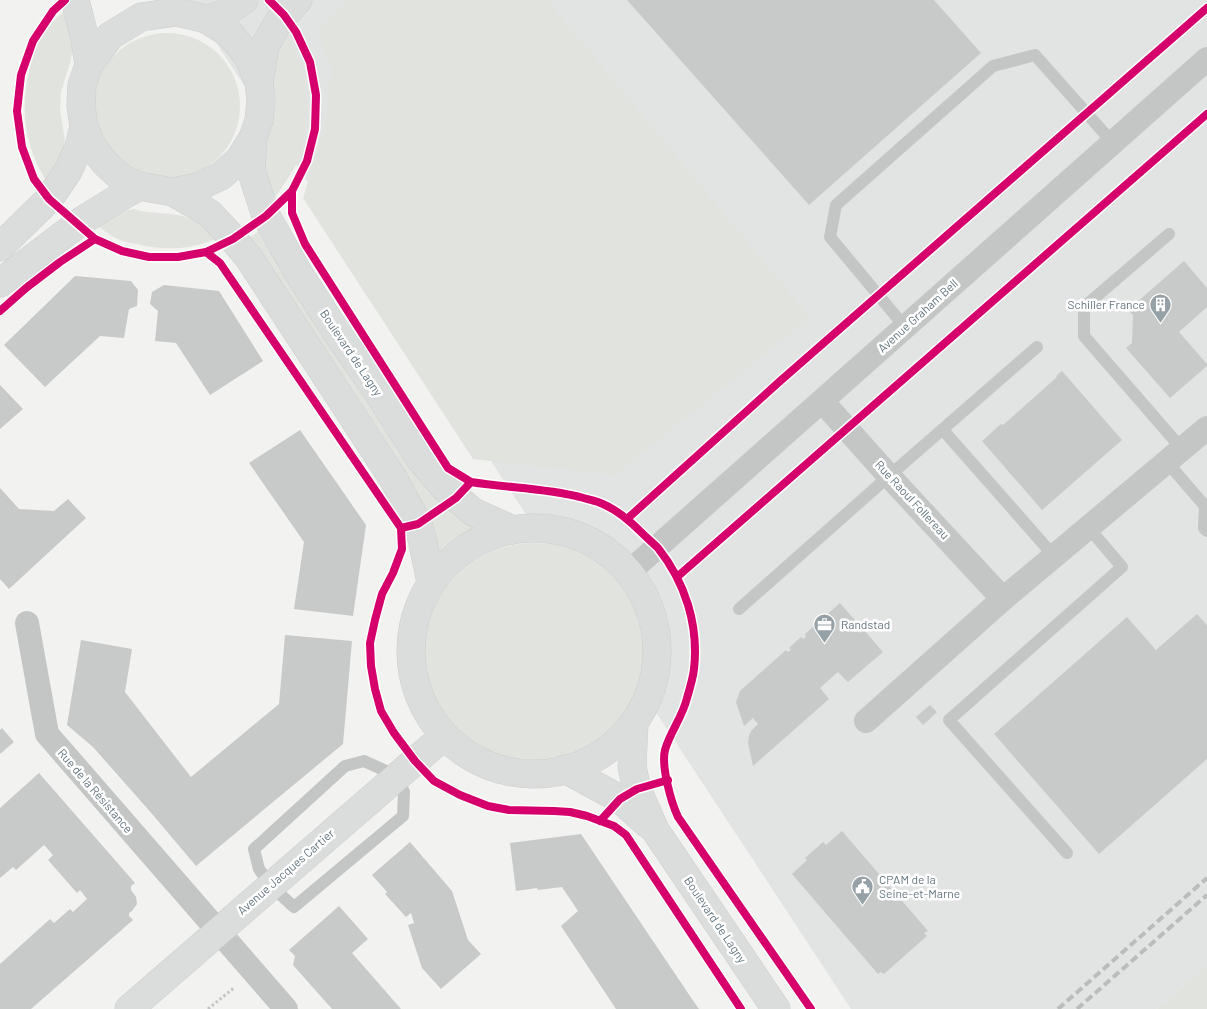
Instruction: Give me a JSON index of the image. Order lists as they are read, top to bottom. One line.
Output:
{"streets":{"main road":["Boulevard de Lagny","Avenue Jacques Cartier"],"street":["Avenue Graham Bell","Rue Raoul Follereau","Rue de la Résistance"]},"crossings":[["Avenue Graham Bell","Rue Raoul Follereau"],["Rue de la Résistance","Avenue Jacques Cartier"]],"places":{"building":["Schiller France"],"office":["Randstad"],"public building":["CPAM de la Seine-et-Marne"]}}
